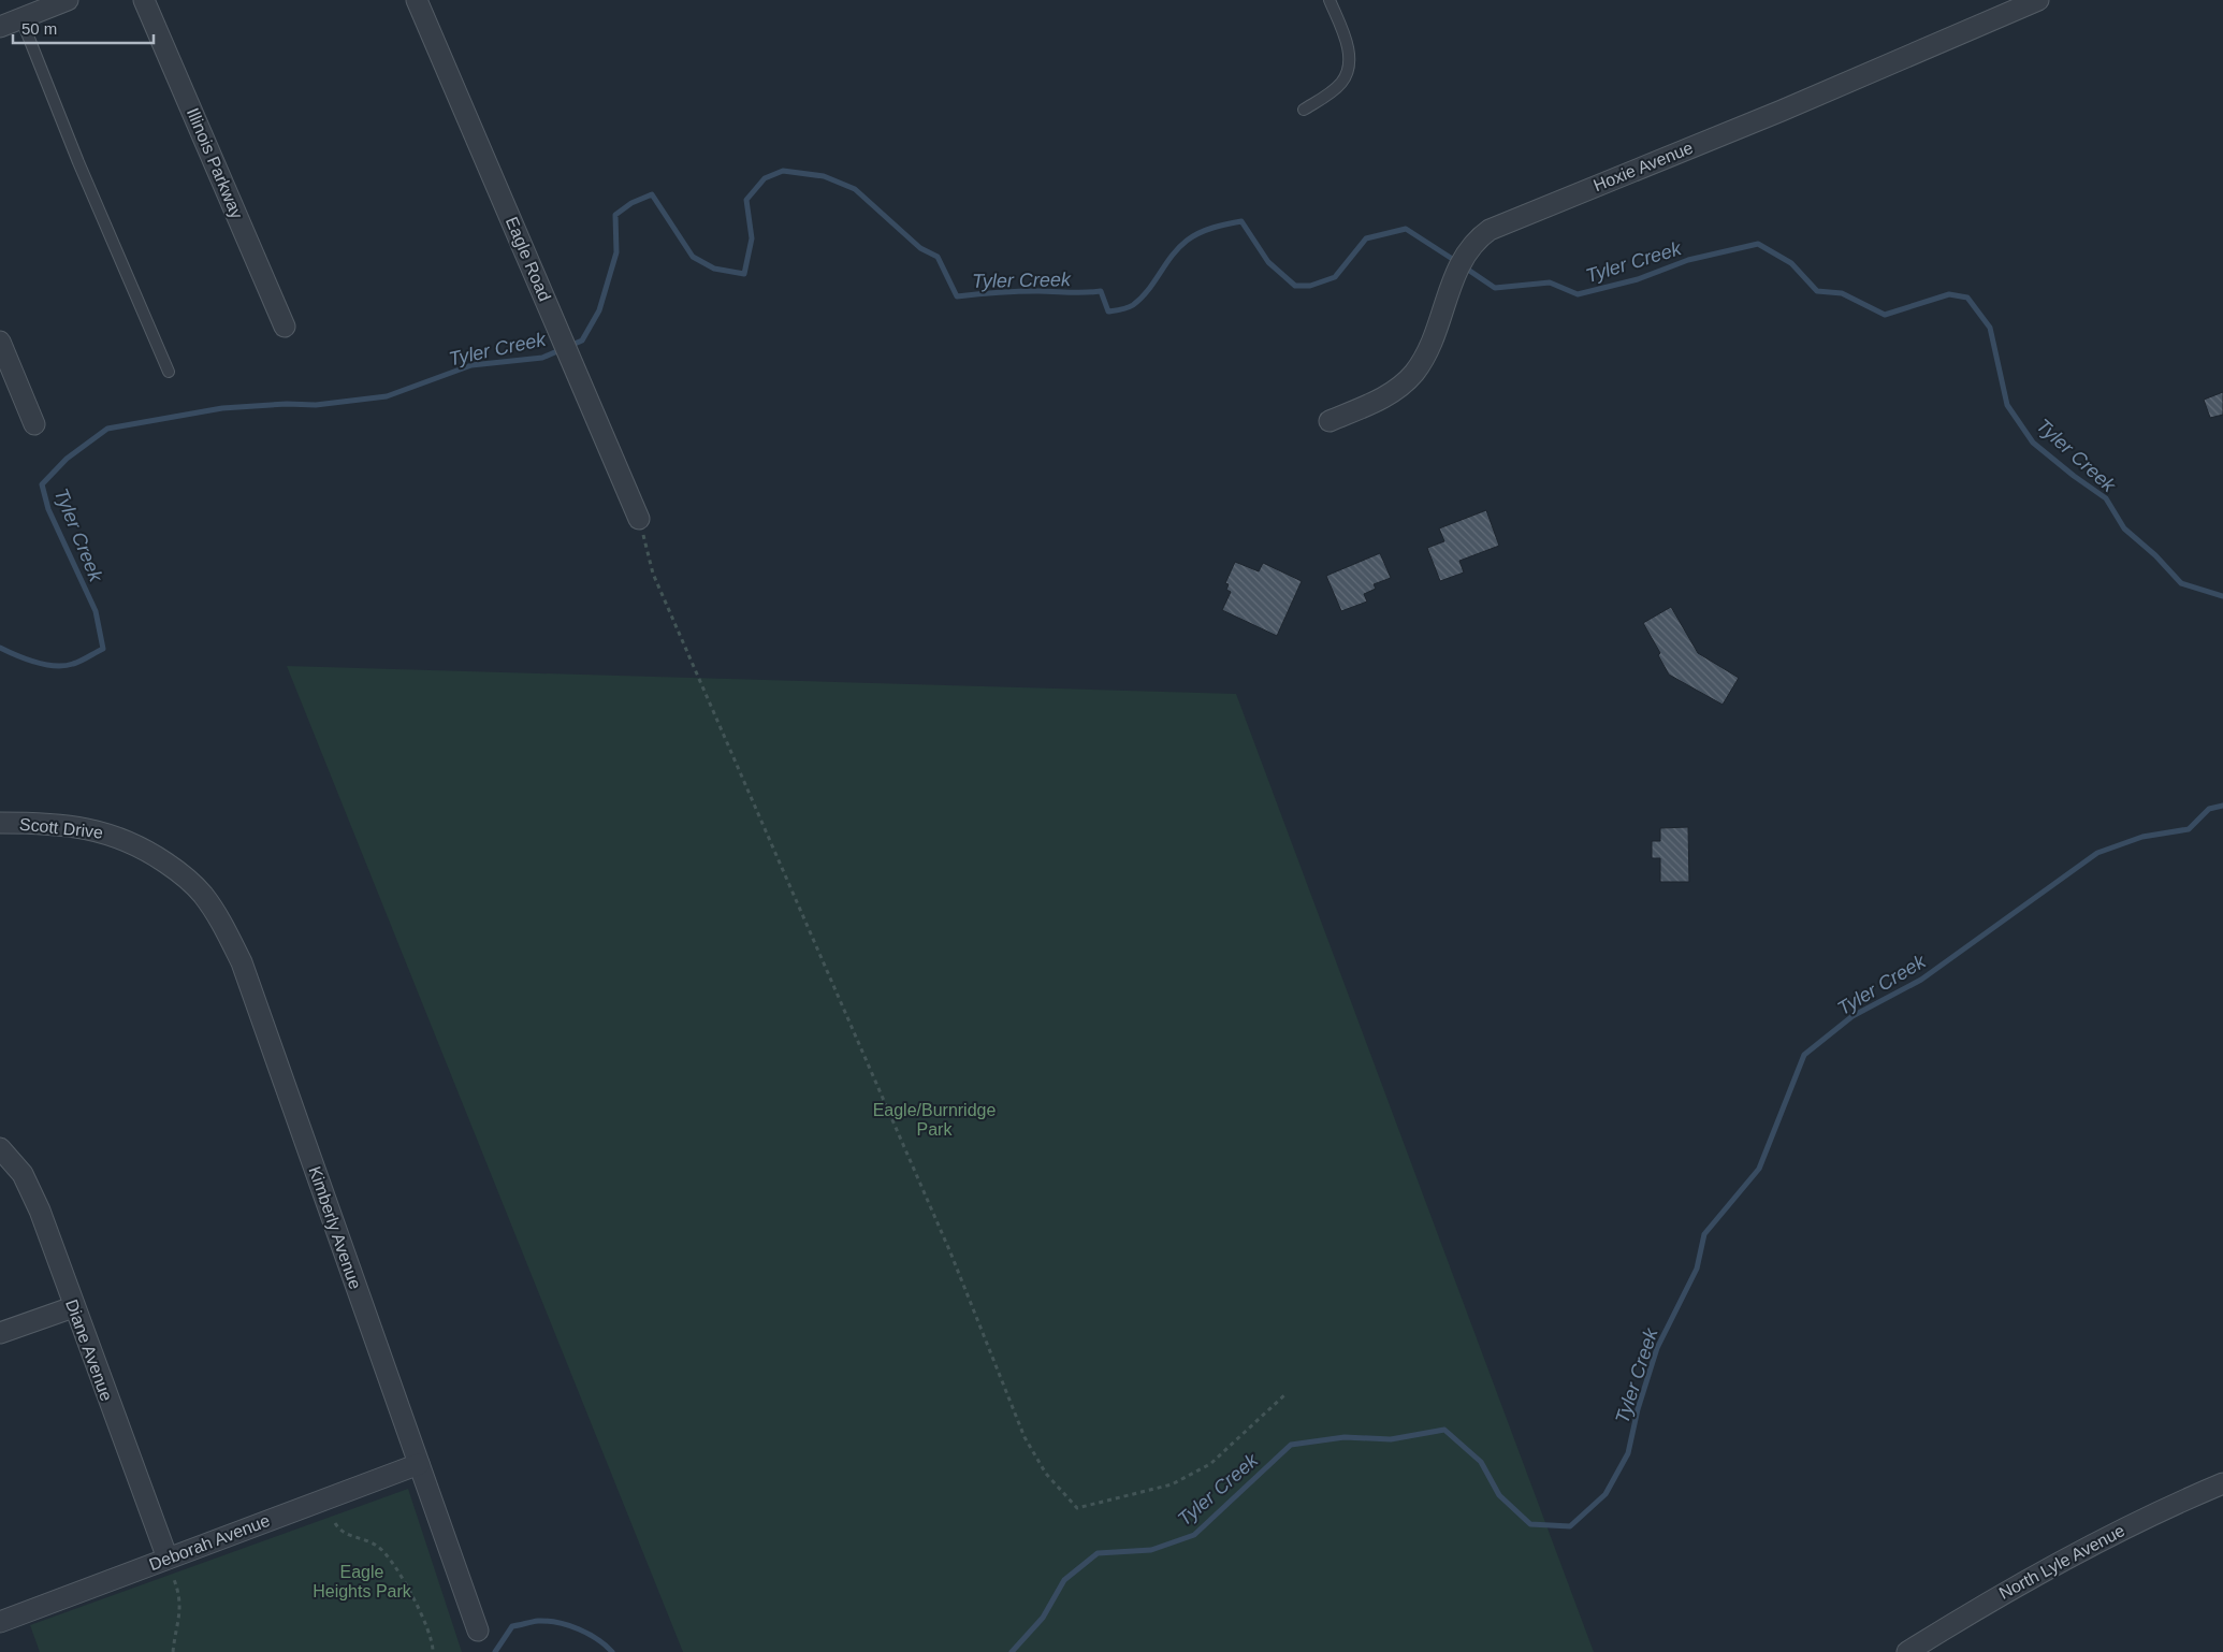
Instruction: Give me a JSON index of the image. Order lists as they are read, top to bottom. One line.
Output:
{"streets":{"street":["Illinois Parkway","Hoxie Avenue","Eagle Road","Scott Drive","Kimberly Avenue","Diane Avenue","Deborah Avenue","North Lyle Avenue"]},"crossings":[["Scott Drive","Kimberly Avenue"],["Kimberly Avenue","Deborah Avenue"],["Diane Avenue","Deborah Avenue"]],"water":["Tyler Creek"],"parks":["Eagle/Burnridge Park","Eagle Heights Park"],"scale_bar":"50 m"}
